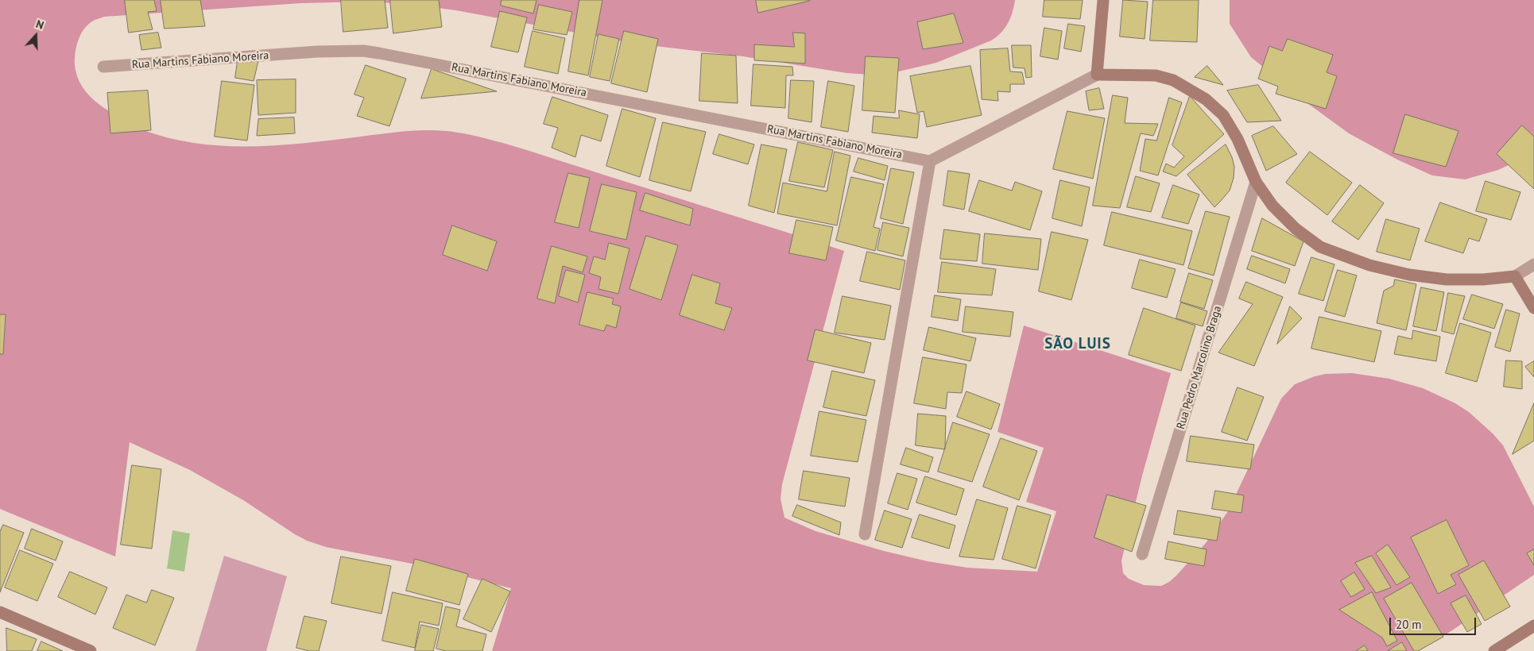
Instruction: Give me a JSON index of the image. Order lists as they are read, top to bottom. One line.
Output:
{"streets":{"street":["Rua Martins Fabiano Moreira","Rua Pedro Marcolino Braga"]},"districts":["SÃO LUIS"],"scale_bar":"20 m","north":"top"}
